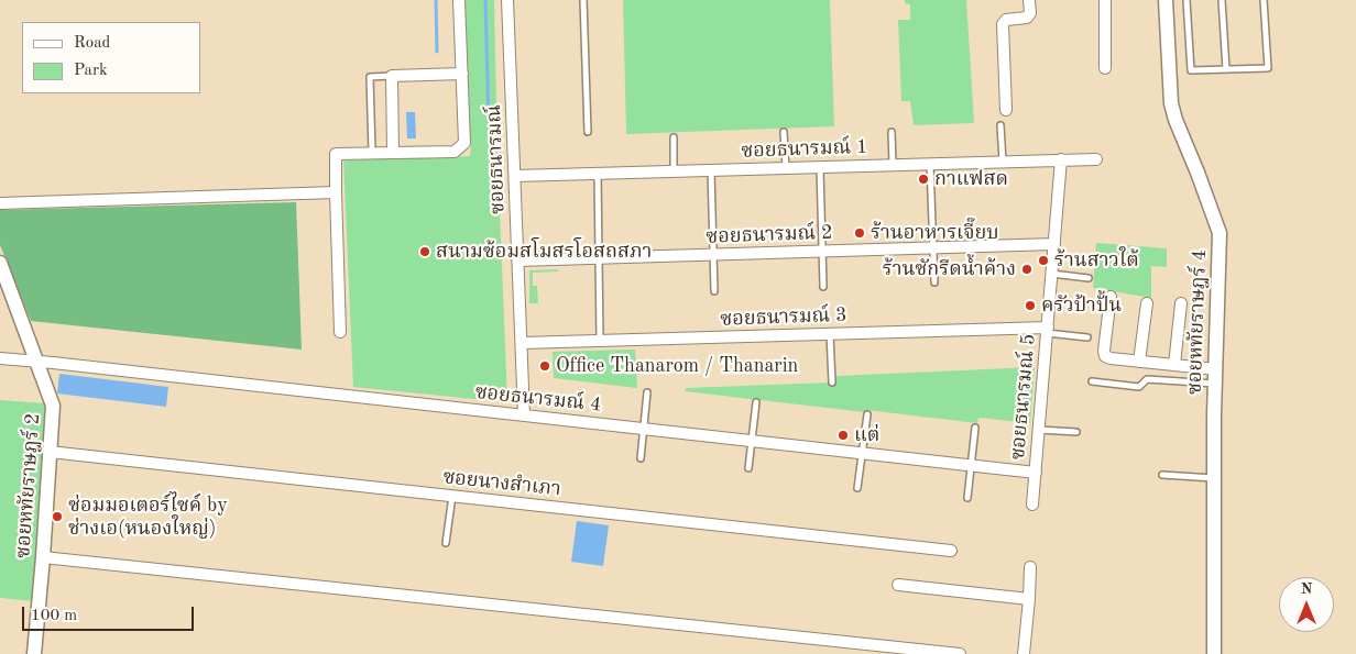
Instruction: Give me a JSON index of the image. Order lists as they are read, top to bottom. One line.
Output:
{"streets":{"street":["ซอยธนารมณ์ 1","ซอยธนารมณ์","ซอยธนารมณ์ 2","ซอยธนารมณ์ 3","ซอยหทัยราษฎร์ 4","ซอยธนารมณ์ 5","ซอยธนารมณ์ 4","ซอยนางสำเภา","ซอยหทัยราษฎร์ 2"]},"crossings":[["ซอยธนารมณ์ 1","ซอยธนารมณ์"],["ซอยธนารมณ์ 1","ซอยธนารมณ์ 5"],["ซอยธนารมณ์","ซอยธนารมณ์ 2"],["ซอยธนารมณ์","ซอยธนารมณ์ 3"],["ซอยธนารมณ์","ซอยธนารมณ์ 4"],["ซอยธนารมณ์ 2","ซอยธนารมณ์ 5"],["ซอยธนารมณ์ 3","ซอยธนารมณ์ 5"],["ซอยธนารมณ์ 5","ซอยธนารมณ์ 4"],["ซอยธนารมณ์ 4","ซอยหทัยราษฎร์ 2"],["ซอยนางสำเภา","ซอยหทัยราษฎร์ 2"]],"places":["กาแฟสด","ร้านอาหารเจี๊ยบ","สนามซ้อมสโมสรโอสถสภา","ร้านสาวใต้","ร้านซักรีดน้ำค้าง","ครัวป้าปั้น","Office Thanarom / Thanarin","แต่","ซ่อมมอเตอร์ไซค์ by ช่างเอ(หนองใหญ่)"],"legend":["Road","Park"],"scale_bar":"100 m","north":"top"}
